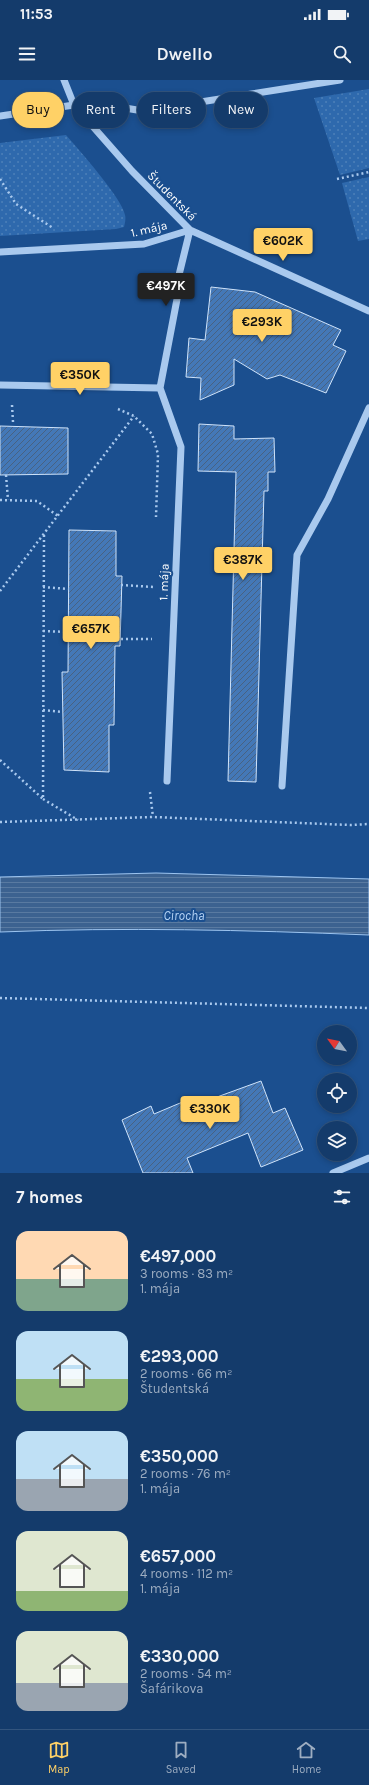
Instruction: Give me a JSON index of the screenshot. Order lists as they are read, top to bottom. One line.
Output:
{"streets":{"street":["Študentská","1. mája"]},"crossings":[["Študentská","1. mája"]],"water":["Cirocha"],"north":"top left","page":{"status":"11:53","header":"Dwello","chip":["Buy","Rent","Filters","New"],"price":["€602K","€497K","€293K","€350K","€387K","€657K","€330K"],"heading":"7 homes","list":[{"name":"€497,000","note":"3 rooms · 83 m² · 1. mája"},{"name":"€293,000","note":"2 rooms · 66 m² · Študentská"},{"name":"€350,000","note":"2 rooms · 76 m² · 1. mája"},{"name":"€657,000","note":"4 rooms · 112 m² · 1. mája"},{"name":"€330,000","note":"2 rooms · 54 m² · Šafárikova"}],"tabs":["Map","Saved","Home"]}}
